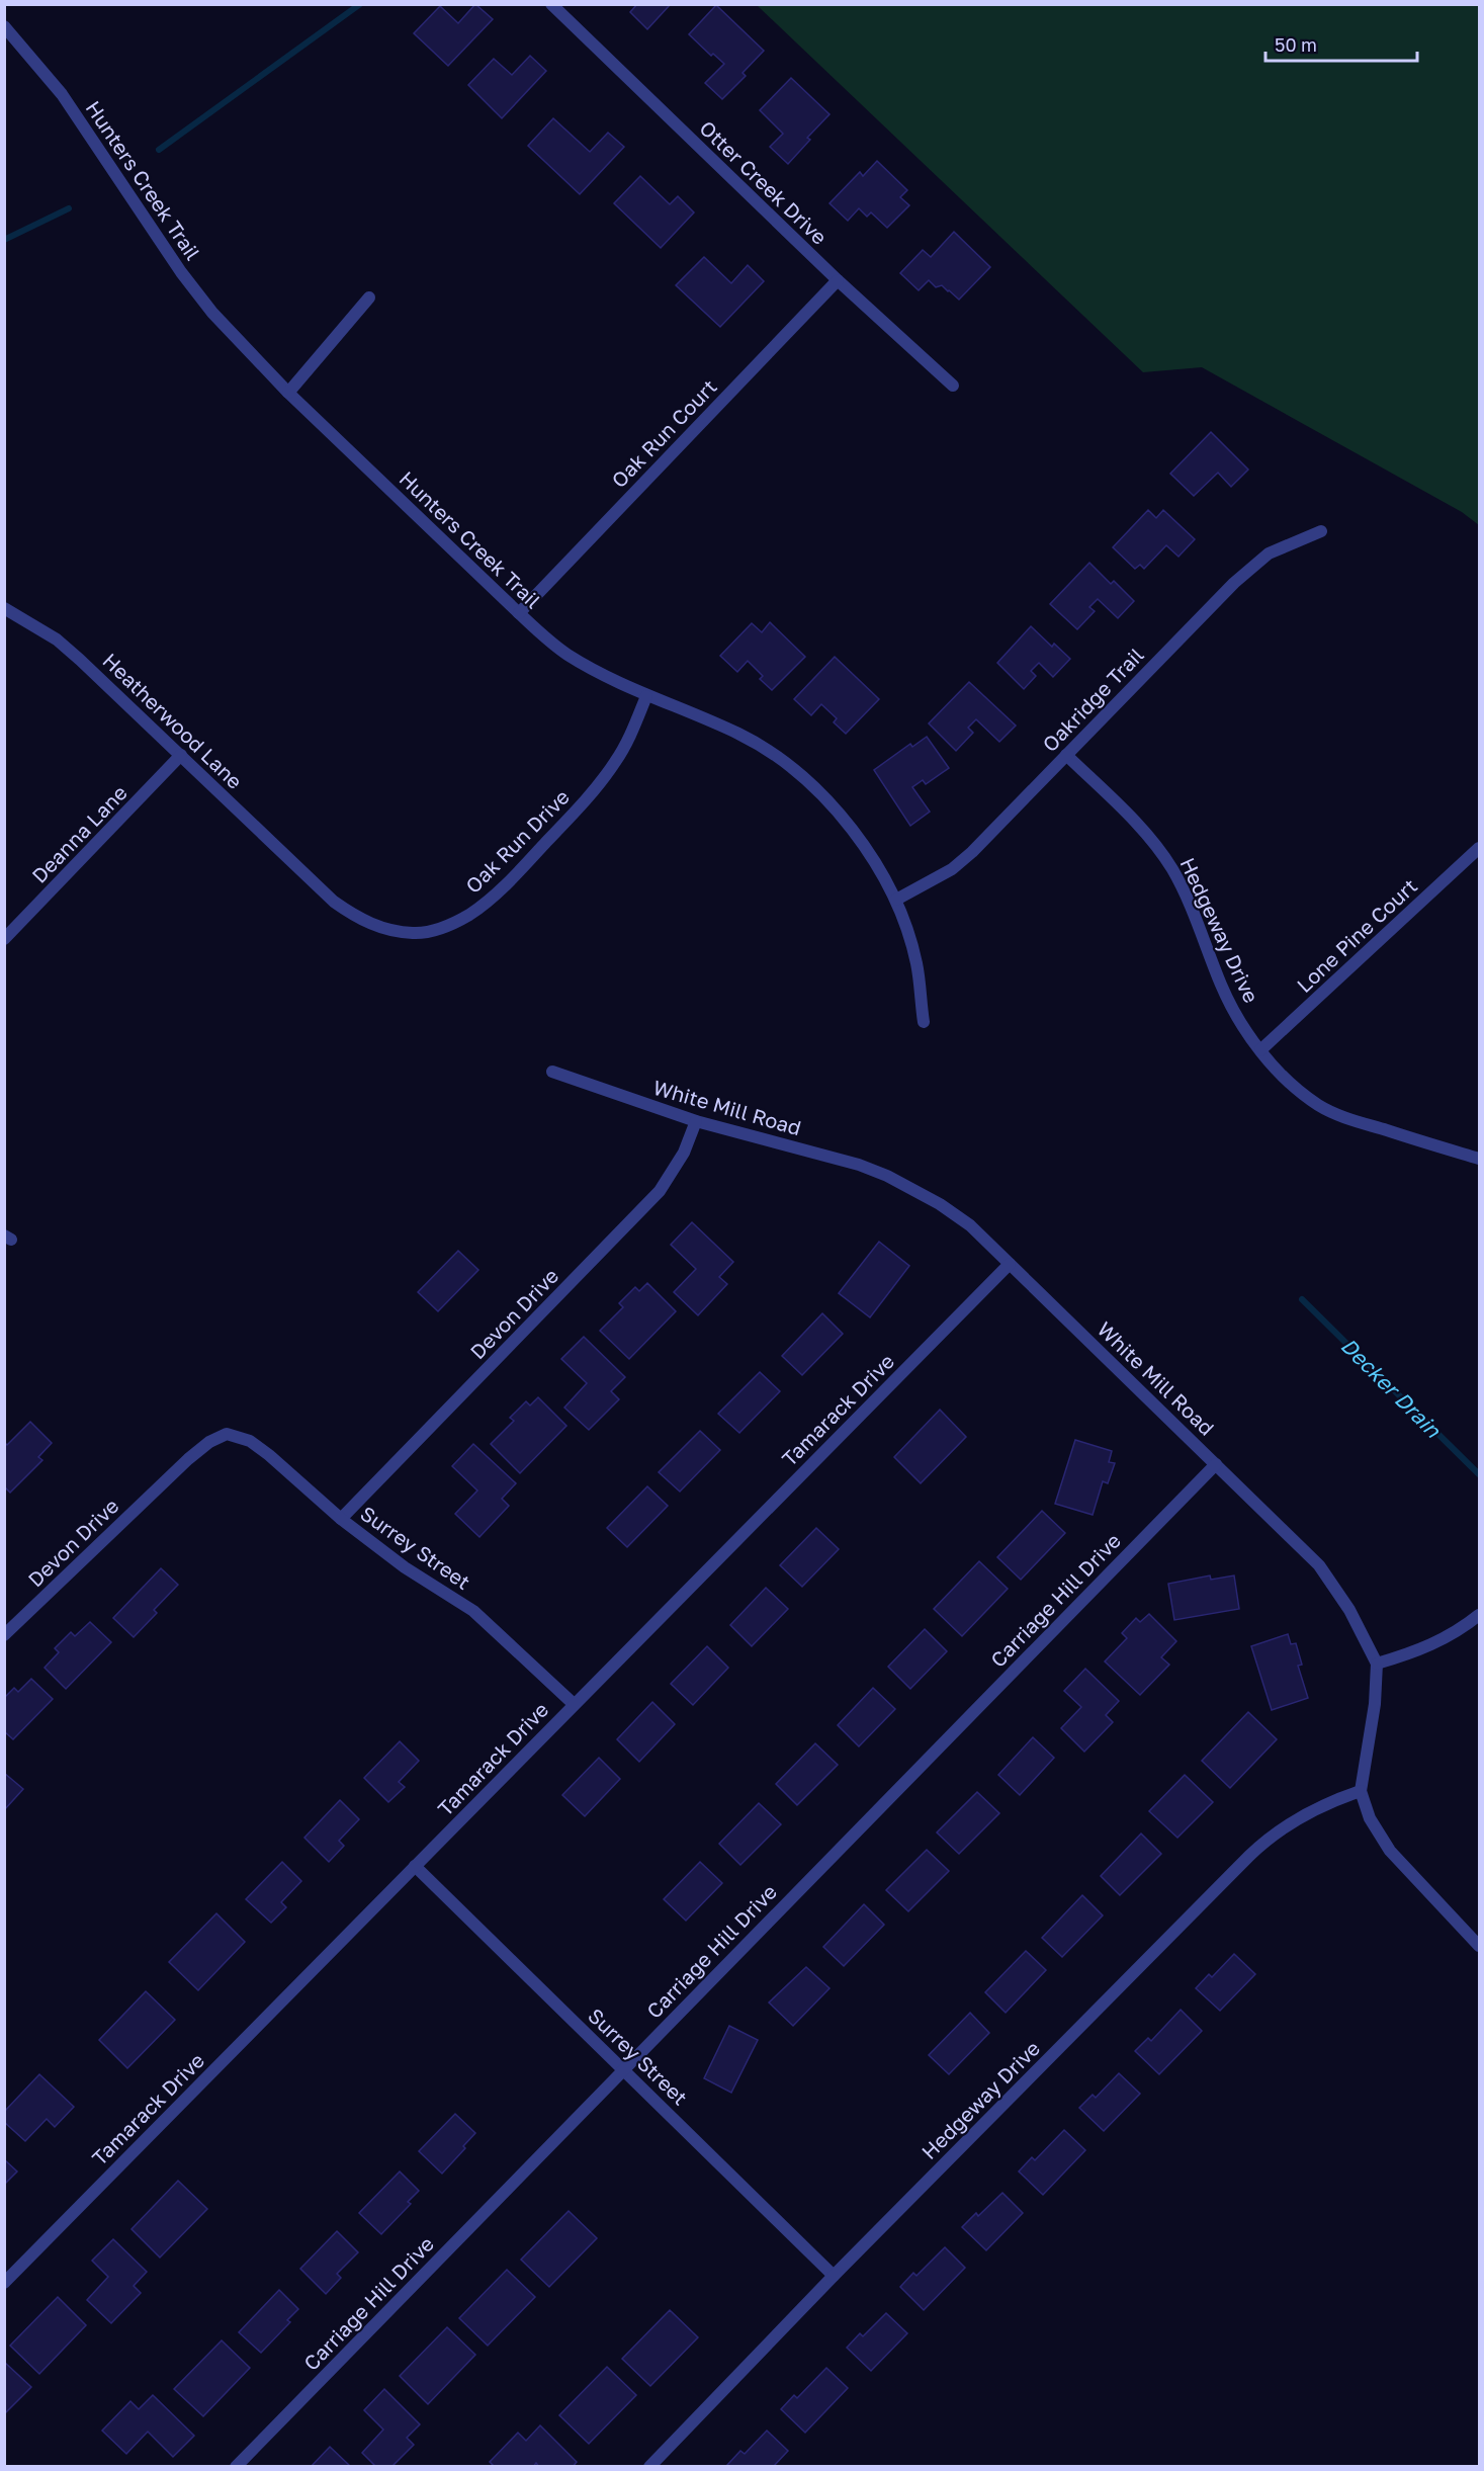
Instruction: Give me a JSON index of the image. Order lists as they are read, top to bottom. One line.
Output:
{"streets":{"street":["Hunters Creek Trail","Otter Creek Drive","Oak Run Court","Oakridge Trail","Heatherwood Lane","Deanna Lane","Oak Run Drive","Hedgeway Drive","Lone Pine Court","White Mill Road","Devon Drive","Tamarack Drive","Surrey Street","Carriage Hill Drive"]},"crossings":[["Hunters Creek Trail","Oak Run Court"],["Hunters Creek Trail","Oakridge Trail"],["Hunters Creek Trail","Oak Run Drive"],["Otter Creek Drive","Oak Run Court"],["Oakridge Trail","Hedgeway Drive"],["Heatherwood Lane","Deanna Lane"],["Heatherwood Lane","Oak Run Drive"],["Hedgeway Drive","Lone Pine Court"],["Hedgeway Drive","White Mill Road"],["Hedgeway Drive","Surrey Street"],["White Mill Road","Devon Drive"],["White Mill Road","Tamarack Drive"],["White Mill Road","Carriage Hill Drive"],["Devon Drive","Surrey Street"],["Tamarack Drive","Surrey Street"],["Surrey Street","Carriage Hill Drive"]],"water":["Decker Drain"],"scale_bar":"50 m"}
